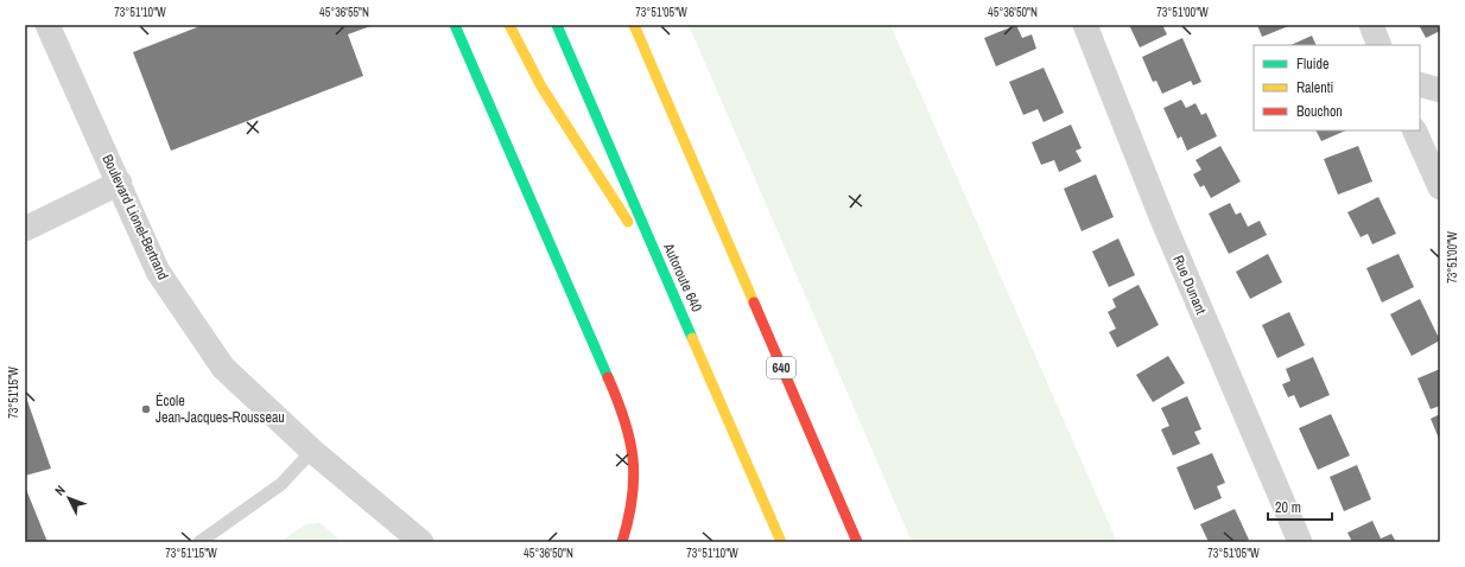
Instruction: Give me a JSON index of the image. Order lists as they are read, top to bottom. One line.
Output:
{"streets":{"highway":["Autoroute 640","640"],"street":["Boulevard Lionel-Bertrand","Rue Dunant"]},"places":["École Jean-Jacques-Rousseau"],"legend":["Fluide","Ralenti","Bouchon"],"scale_bar":"20 m","north":"top left","coordinates":["73°51'10\"W","45°36'55\"N","73°51'05\"W","45°36'50\"N","73°51'00\"W","73°51'15\"W"]}
